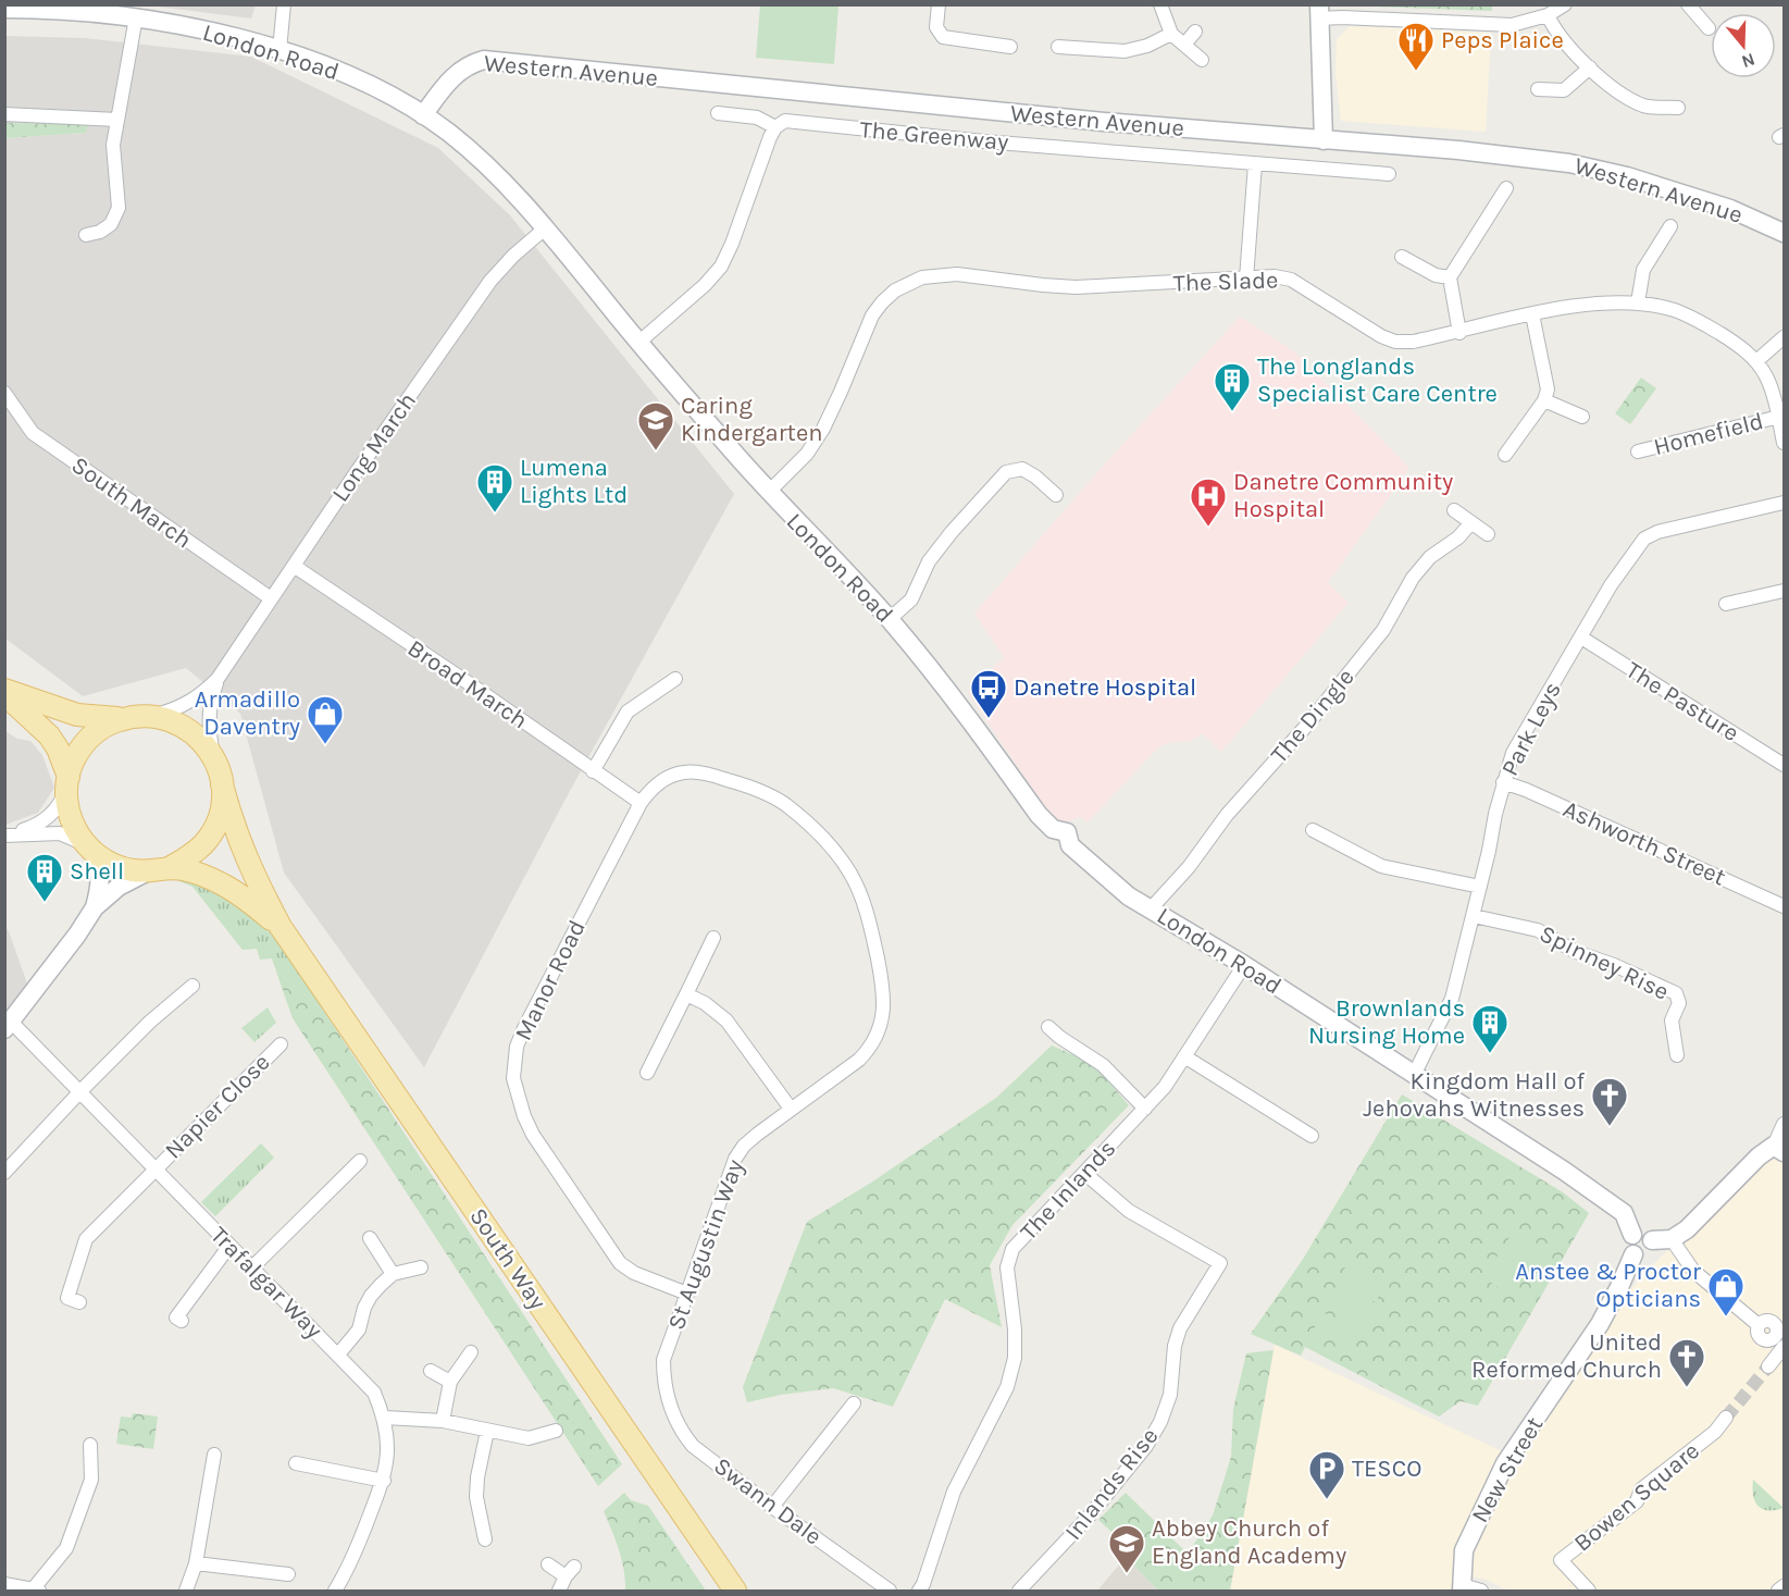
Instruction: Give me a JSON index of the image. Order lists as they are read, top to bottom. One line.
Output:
{"streets":{"main road":["London Road","Western Avenue","South Way","New Street"],"street":["The Greenway","The Slade","Homefield","Long March","South March","Broad March","The Pasture","The Dingle","Park Leys","Ashworth Street","Spinney Rise","Manor Road","Napier Close","The Inlands","St Augustin Way","Trafalgar Way","Inlands Rise","Bowen Square","Swann Dale"]},"crossings":[["London Road","Western Avenue"],["London Road","The Slade"],["London Road","Long March"],["London Road","The Dingle"],["London Road","Park Leys"],["London Road","The Inlands"],["London Road","New Street"],["The Slade","Homefield"],["Long March","South March"],["Long March","Broad March"],["Long March","South Way"],["Broad March","Manor Road"],["Broad March","St Augustin Way"],["The Pasture","Park Leys"],["Park Leys","Ashworth Street"],["Park Leys","Spinney Rise"],["Manor Road","St Augustin Way"],["Napier Close","Trafalgar Way"],["The Inlands","Inlands Rise"],["St Augustin Way","Swann Dale"]],"places":{"restaurant":["Peps Plaice"],"building":["The Longlands Specialist Care Centre","Lumena Lights Ltd","Shell","Brownlands Nursing Home"],"school or university":["Caring Kindergarten","Abbey Church of England Academy"],"hospital":["Danetre Community Hospital"],"bus stop":["Danetre Hospital"],"shop":["Armadillo Daventry","Anstee & Proctor Opticians"],"church":["Kingdom Hall of Jehovahs Witnesses","United Reformed Church"],"parking":["TESCO"]},"north":"bottom"}
